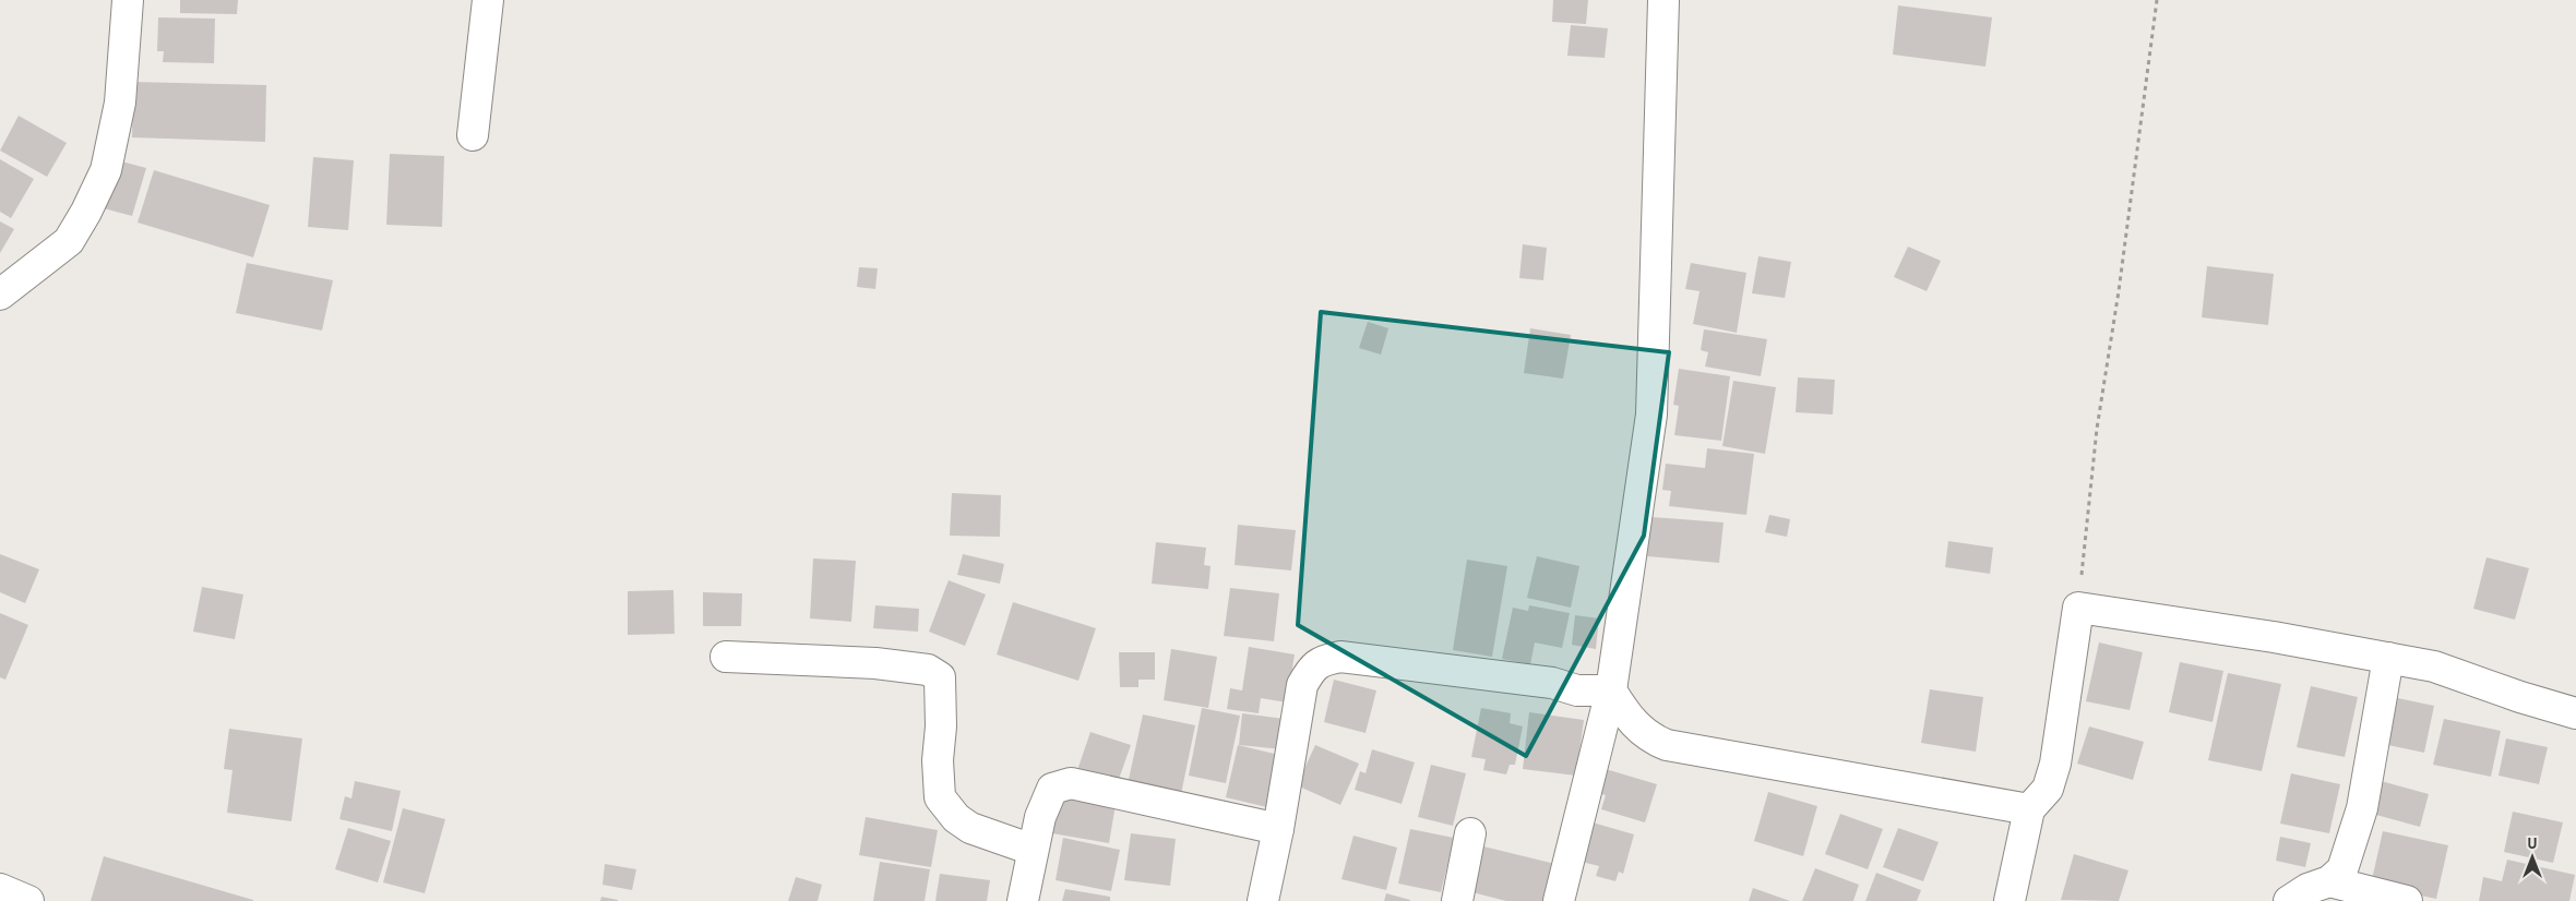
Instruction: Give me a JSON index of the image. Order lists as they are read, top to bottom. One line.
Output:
{"north":"top"}
